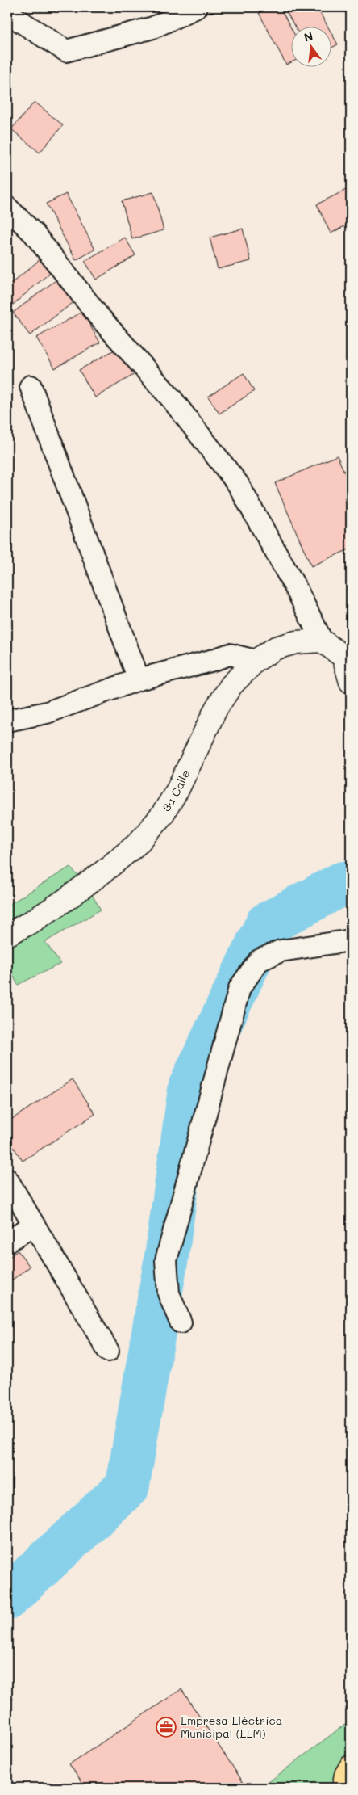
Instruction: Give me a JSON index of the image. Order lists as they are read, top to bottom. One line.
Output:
{"streets":{"street":["3a Calle"]},"places":{"office":["Empresa Eléctrica Municipal (EEM)"]},"north":"top"}
